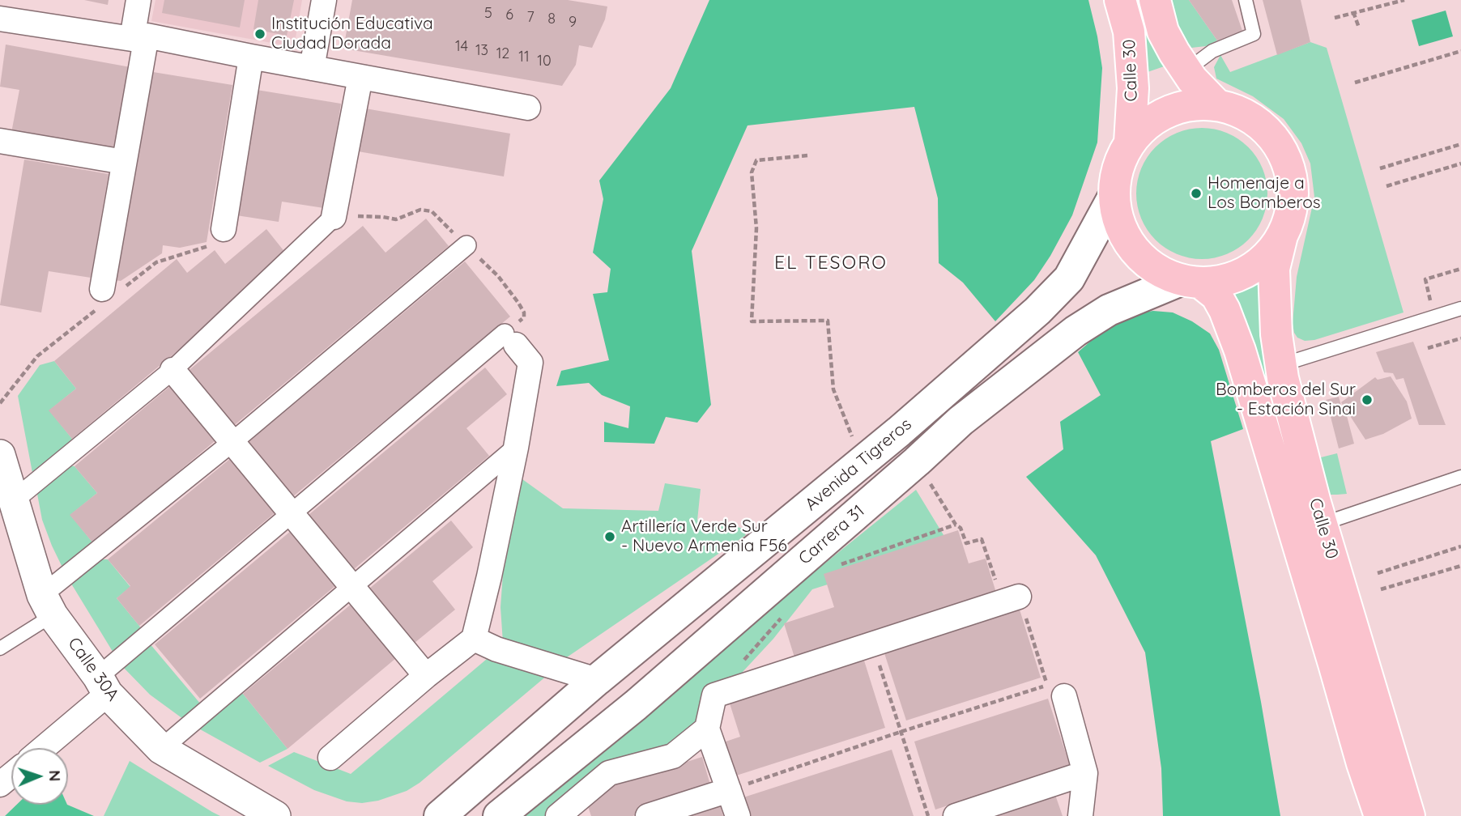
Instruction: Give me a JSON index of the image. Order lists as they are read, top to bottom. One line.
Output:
{"streets":{"main road":["Calle 30","Avenida Tigreros","Carrera 31"],"street":["Calle 30A"]},"crossings":[["Calle 30","Avenida Tigreros"],["Calle 30","Carrera 31"],["Avenida Tigreros","Carrera 31"]],"districts":["EL TESORO"],"places":["Institución Educativa Ciudad Dorada","Homenaje a Los Bomberos","Bomberos del Sur - Estación Sinai","Artillería Verde Sur - Nuevo Armenia F56"],"house_numbers":["5","6","7","8","9","14","13","12","11","10"],"north":"right"}
